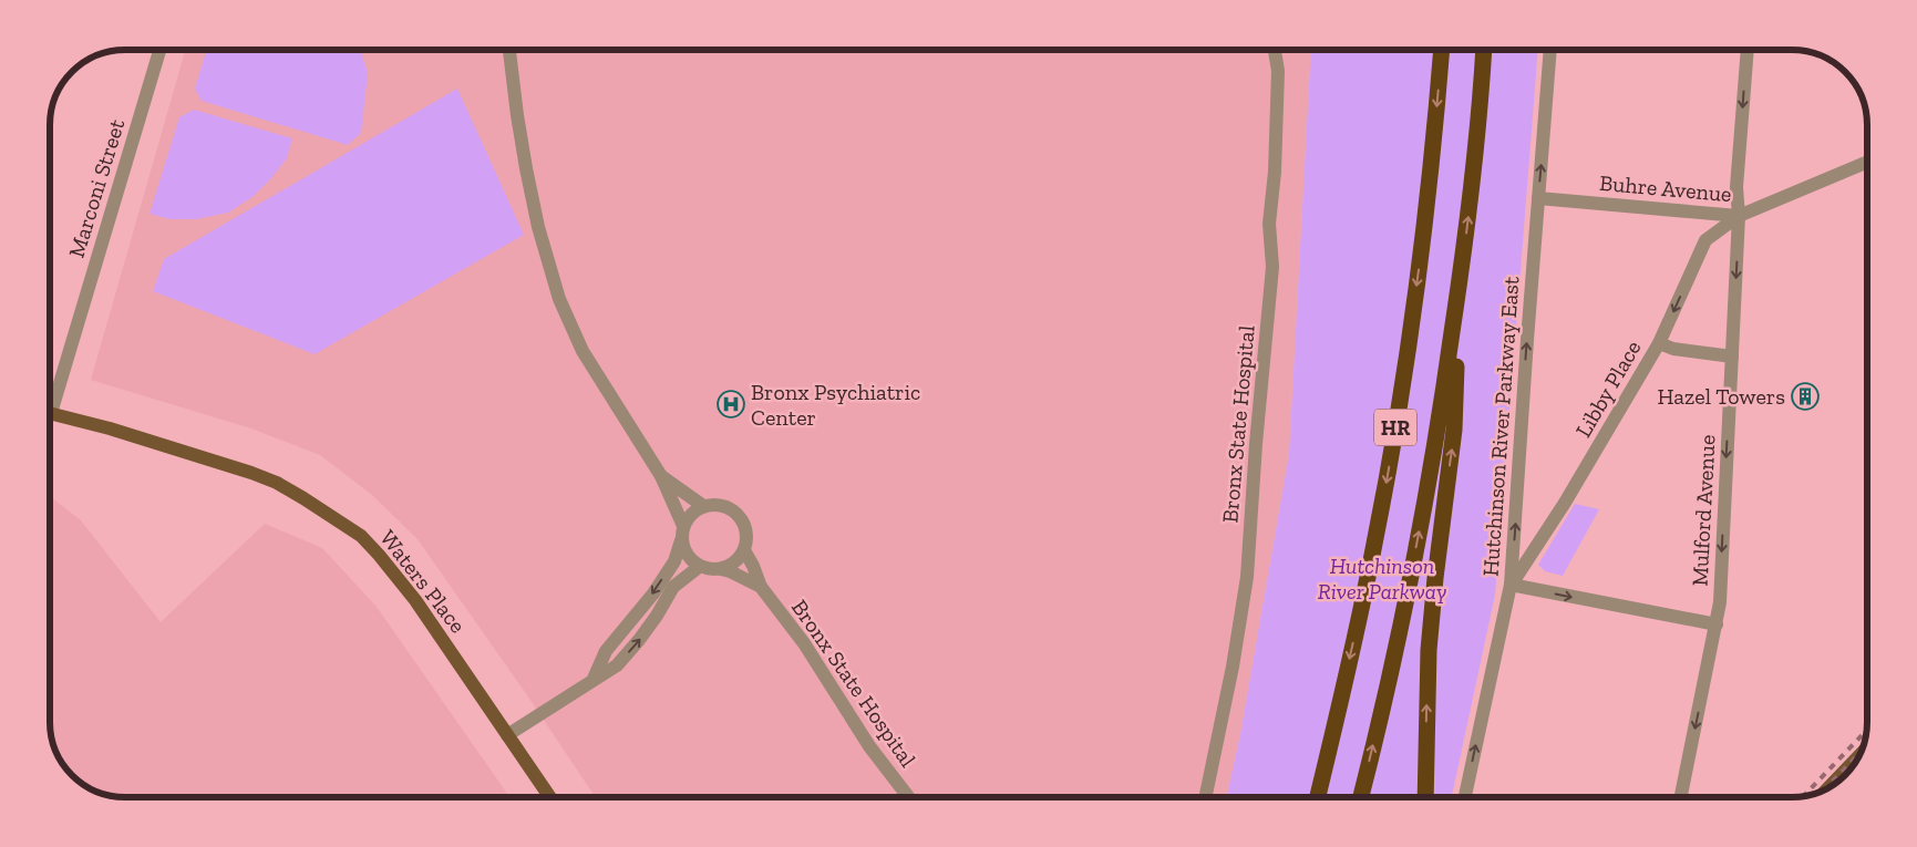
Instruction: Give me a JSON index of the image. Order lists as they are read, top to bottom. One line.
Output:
{"streets":{"highway":["HR"],"main road":["Waters Place"],"street":["Marconi Street","Buhre Avenue","Libby Place","Bronx State Hospital","Hutchinson River Parkway East","Mulford Avenue"]},"crossings":[["Buhre Avenue","Libby Place"],["Buhre Avenue","Hutchinson River Parkway East"],["Buhre Avenue","Mulford Avenue"],["Libby Place","Hutchinson River Parkway East"],["Libby Place","Mulford Avenue"]],"one_way":["Hutchinson River Parkway East","Mulford Avenue"],"parks":["Hutchinson River Parkway"],"places":{"building":["Hazel Towers"],"hospital":["Bronx Psychiatric Center"]}}
